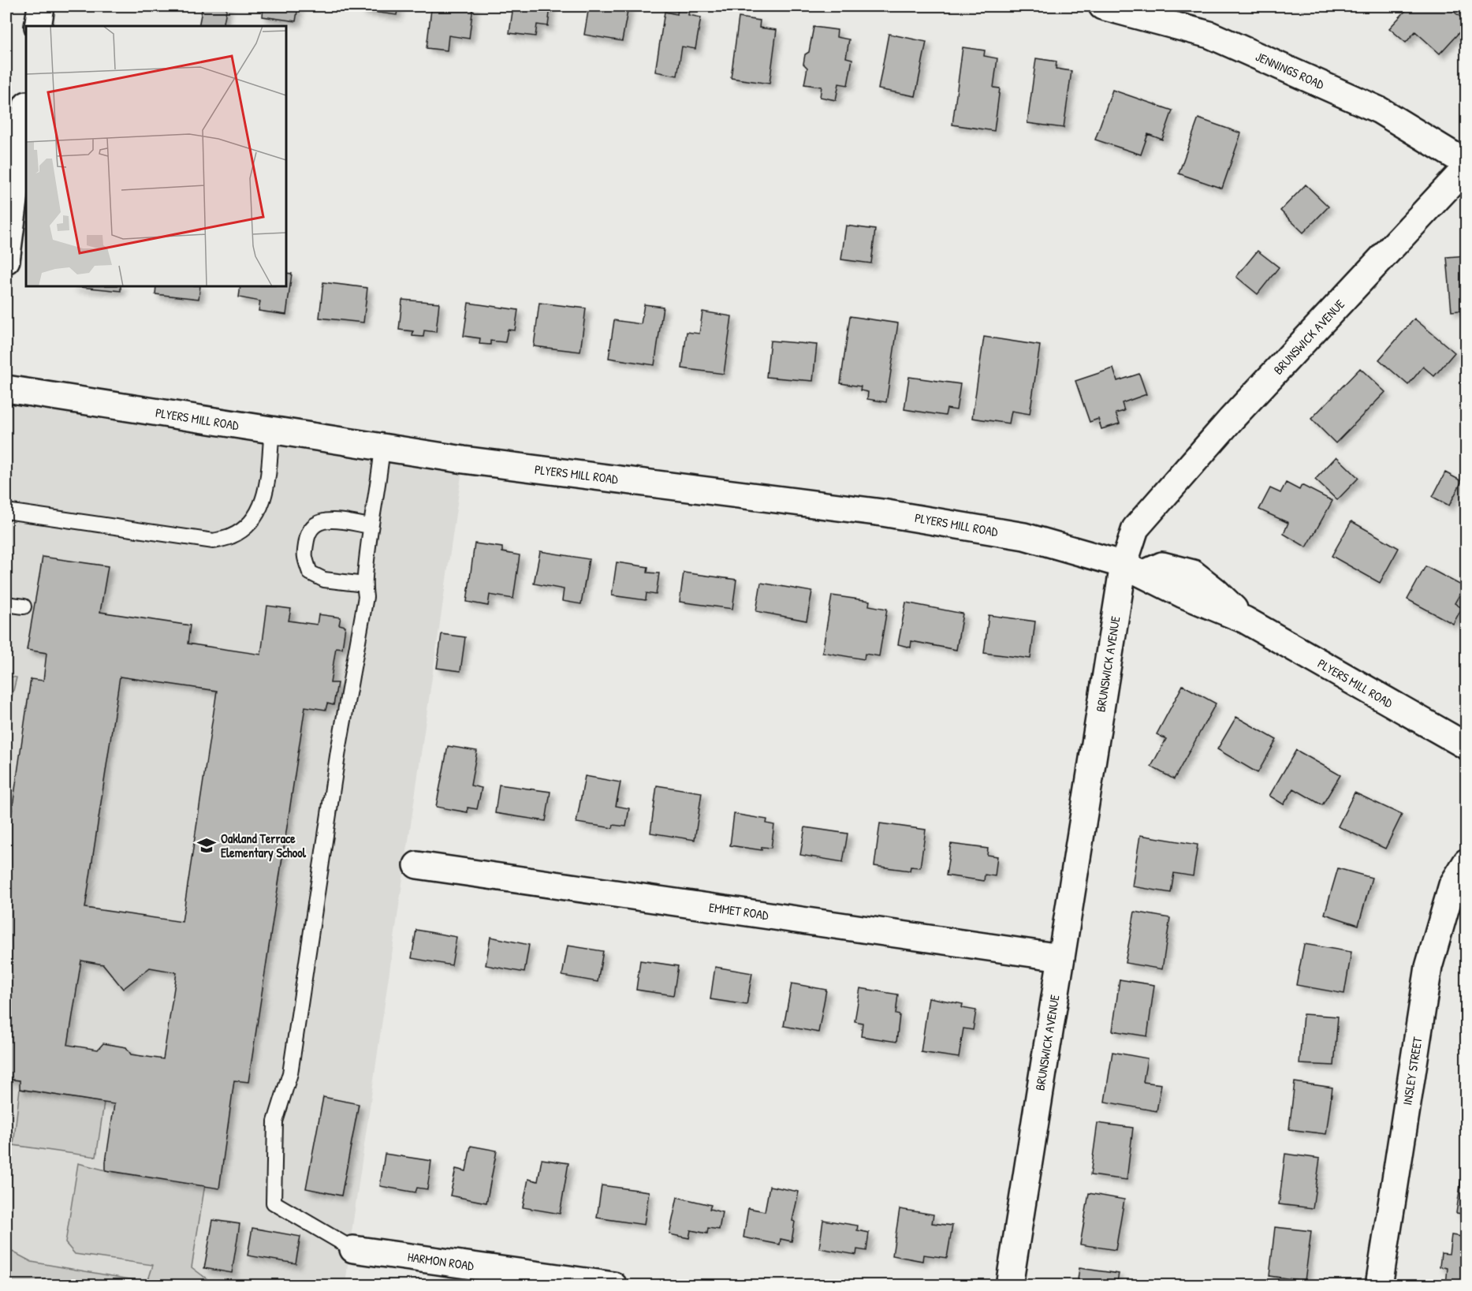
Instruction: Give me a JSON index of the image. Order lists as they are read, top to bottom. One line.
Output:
{"streets":{"street":["JENNINGS ROAD","BRUNSWICK AVENUE","PLYERS MILL ROAD","EMMET ROAD","INSLEY STREET","HARMON ROAD"]},"crossings":[["BRUNSWICK AVENUE","PLYERS MILL ROAD"],["BRUNSWICK AVENUE","EMMET ROAD"]],"places":{"school or university":["Oakland Terrace Elementary School"]}}
